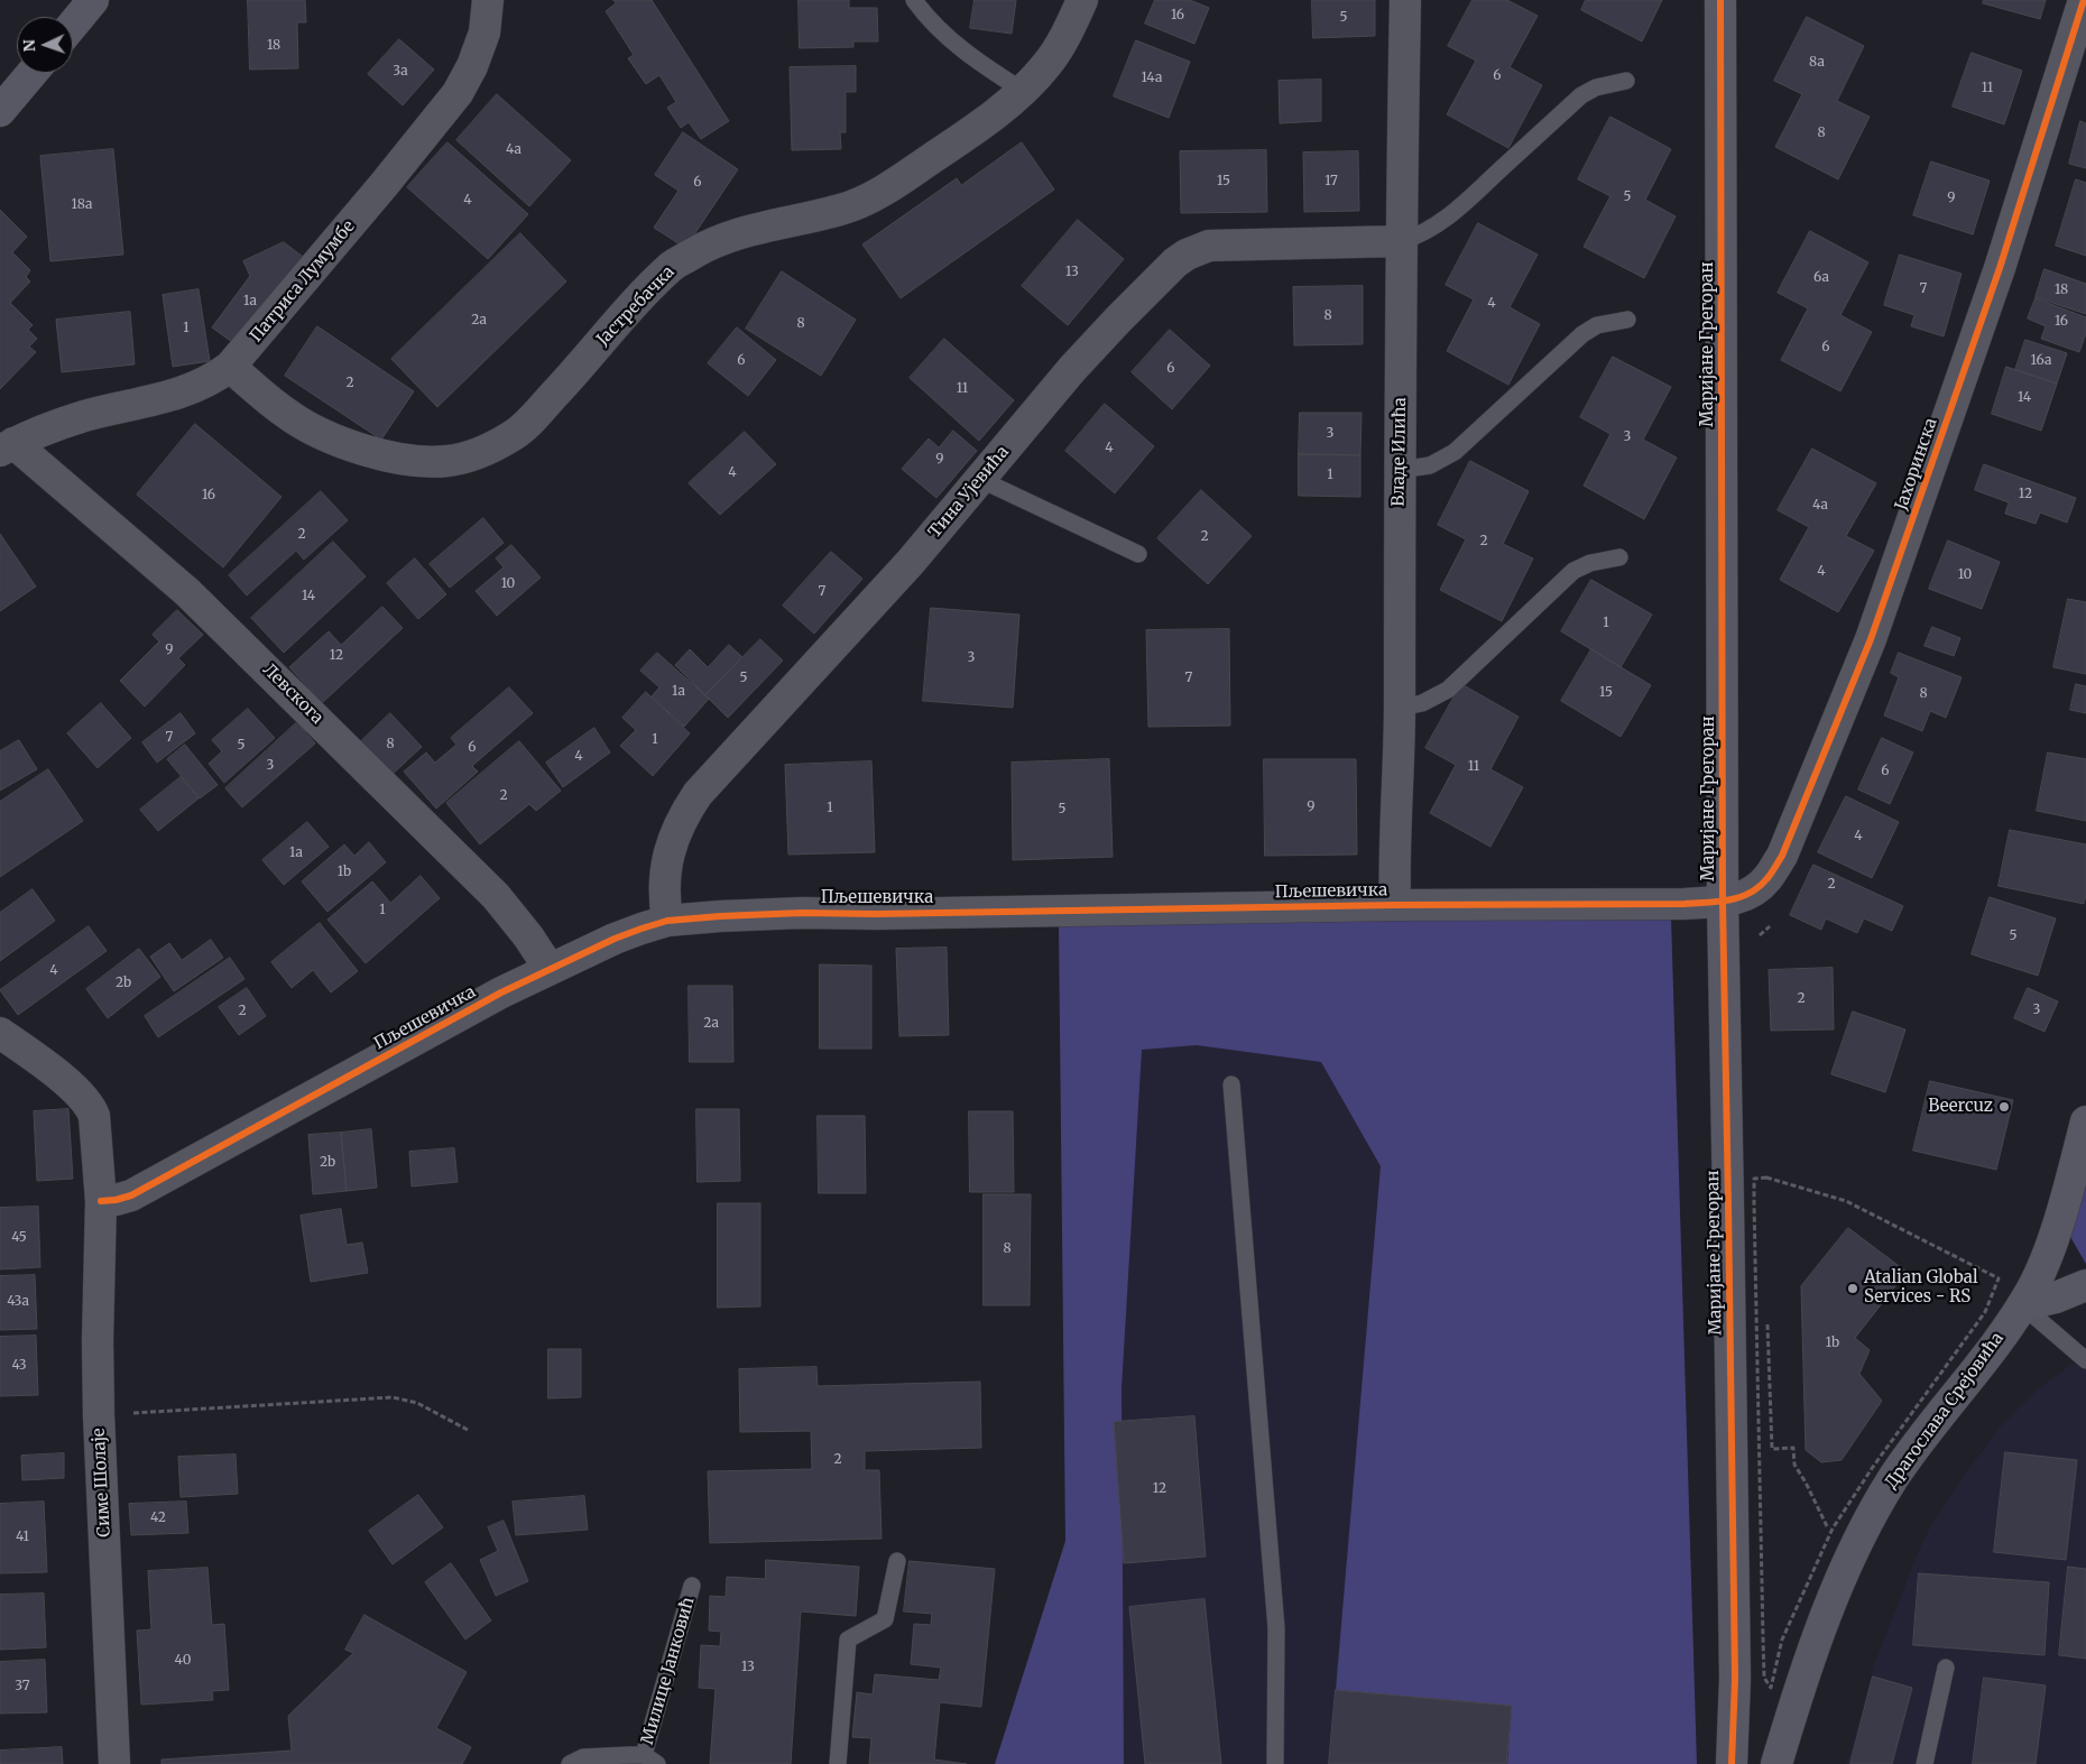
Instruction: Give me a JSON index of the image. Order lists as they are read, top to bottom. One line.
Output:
{"streets":{"street":["Патриса Лумумбе","Јастребачка","Маријане Грегоран","Владе Илића","Јахоринска","Тина Ујевића","Левскога","Пљешевичка","Драгослава Срејовића","Симе Шолаје"],"lane":["Милице Јанковић"]},"crossings":[["Патриса Лумумбе","Јастребачка"],["Патриса Лумумбе","Левскога"],["Маријане Грегоран","Јахоринска"],["Маријане Грегоран","Пљешевичка"],["Владе Илића","Тина Ујевића"],["Владе Илића","Пљешевичка"],["Јахоринска","Пљешевичка"],["Тина Ујевића","Пљешевичка"],["Левскога","Пљешевичка"],["Пљешевичка","Симе Шолаје"]],"places":["Beercuz","Atalian Global Services - RS"],"house_numbers":["16","5","18","8a","3a","6","14a","11","8","4a","15","17","6","5","9","4","18a","13","6a","7","18","1a","4","8","2a","16","8","1","6","6","16a","6","2","11","14","3","3","4","9","4","1","12","16","4a","2","2","2","4","10","10","7","14","1","9","12","3","5","7","1a","15","8","7","1","8","5","6","4","3","11","6","2","9","1","5","4","1a","1b","2","1","5","4","2b","2","3","2","2a","2b","45","8","43a","1b","43","2","12","42","41","40","13","37"],"north":"left"}
